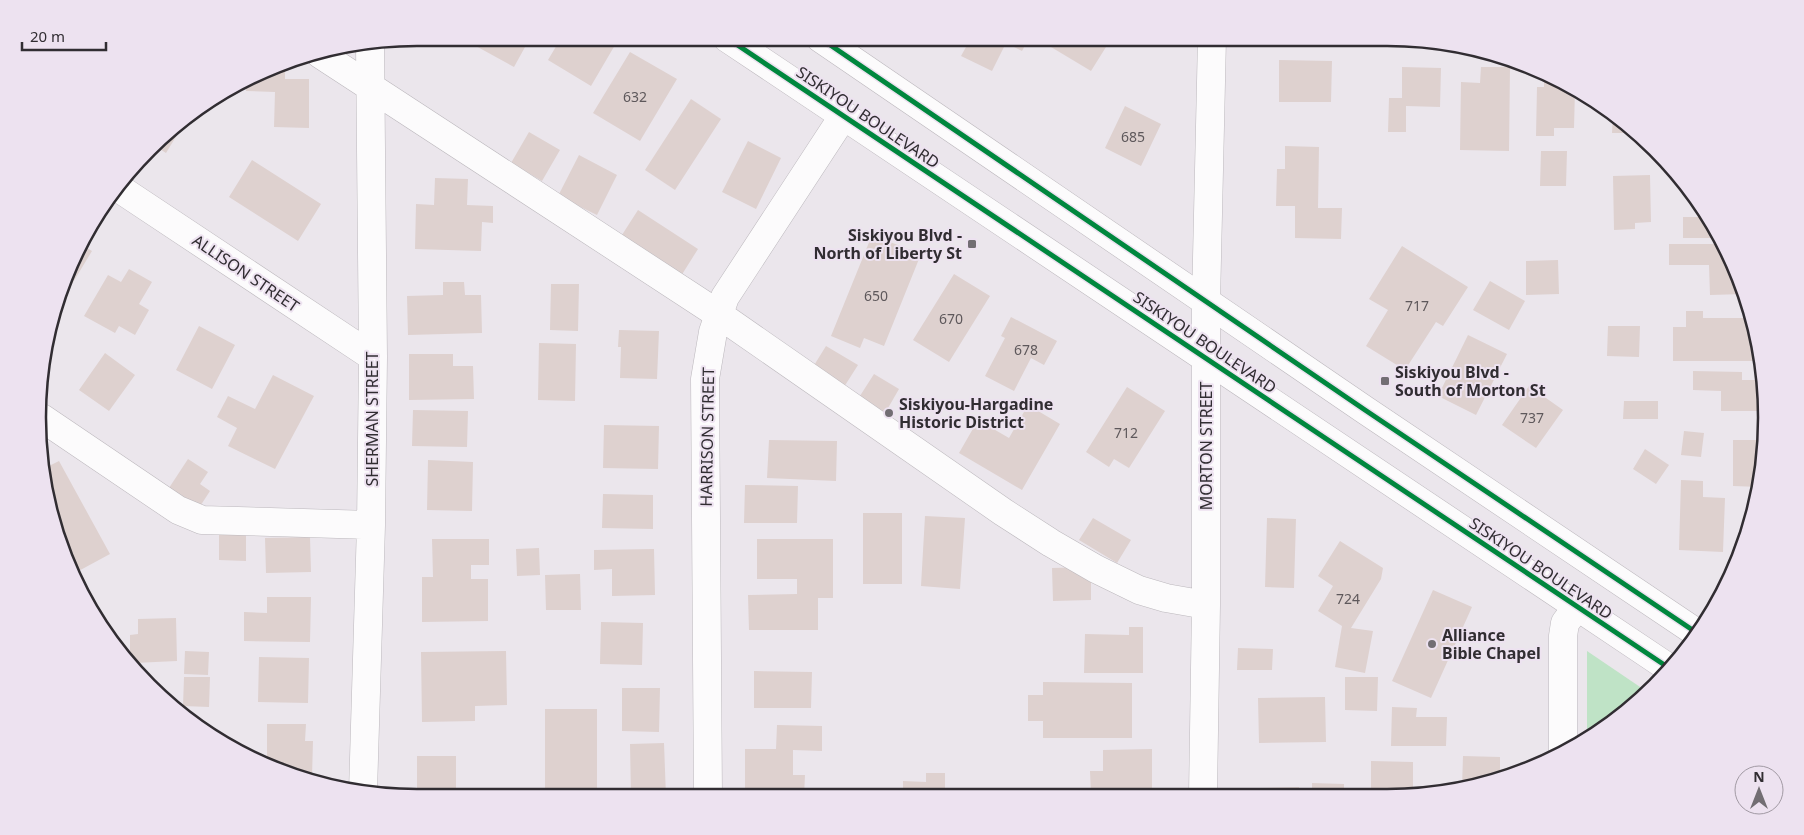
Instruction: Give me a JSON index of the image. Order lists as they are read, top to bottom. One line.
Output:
{"streets":{"street":["SISKIYOU BOULEVARD","ALLISON STREET","SHERMAN STREET","HARRISON STREET","MORTON STREET"]},"crossings":[["SISKIYOU BOULEVARD","HARRISON STREET"],["SISKIYOU BOULEVARD","MORTON STREET"],["ALLISON STREET","SHERMAN STREET"]],"places":{"transit":["Siskiyou Blvd - North of Liberty St","Siskiyou Blvd - South of Morton St"],"other":["Siskiyou-Hargadine Historic District","Alliance Bible Chapel"]},"house_numbers":["632","685","650","717","670","678","737","712","724"],"scale_bar":"20 m","north":"top"}
